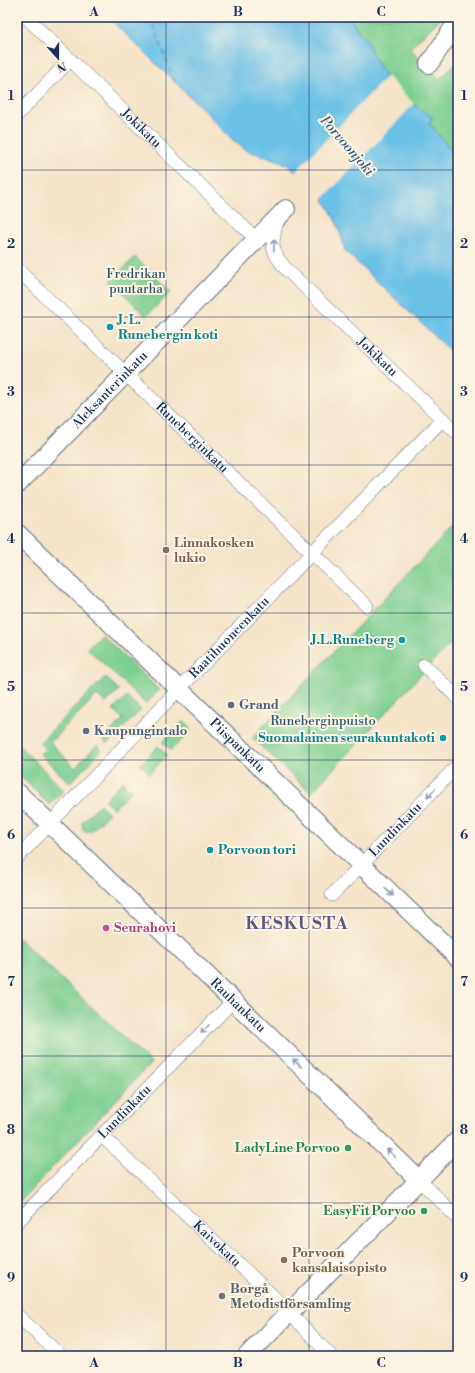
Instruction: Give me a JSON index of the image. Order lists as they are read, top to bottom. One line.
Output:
{"streets":{"main road":["Aleksanterinkatu","Piispankatu","Rauhankatu"],"street":["Jokikatu","Runeberginkatu","Raatihuoneenkatu","Lundinkatu","Kaivokatu"]},"crossings":[["Jokikatu","Aleksanterinkatu"],["Jokikatu","Raatihuoneenkatu"],["Aleksanterinkatu","Runeberginkatu"],["Runeberginkatu","Raatihuoneenkatu"],["Raatihuoneenkatu","Piispankatu"],["Raatihuoneenkatu","Rauhankatu"],["Piispankatu","Lundinkatu"],["Lundinkatu","Rauhankatu"],["Lundinkatu","Kaivokatu"]],"one_way":["Jokikatu","Lundinkatu","Rauhankatu"],"districts":["KESKUSTA"],"water":["Porvoonjoki"],"parks":["Fredrikan puutarha","Runeberginpuisto"],"places":["J. L. Runebergin koti","Linnakosken lukio","J.L.Runeberg","Grand","Kaupungintalo","Suomalainen seurakuntakoti","Porvoon tori","Seurahovi","LadyLine Porvoo","EasyFit Porvoo","Porvoon kansalaisopisto","Borgå Metodistförsamling"],"north":"bottom","grid":{"columns":["A","B","C"],"rows":["1","2","3","4","5","6","7","8","9"]}}
